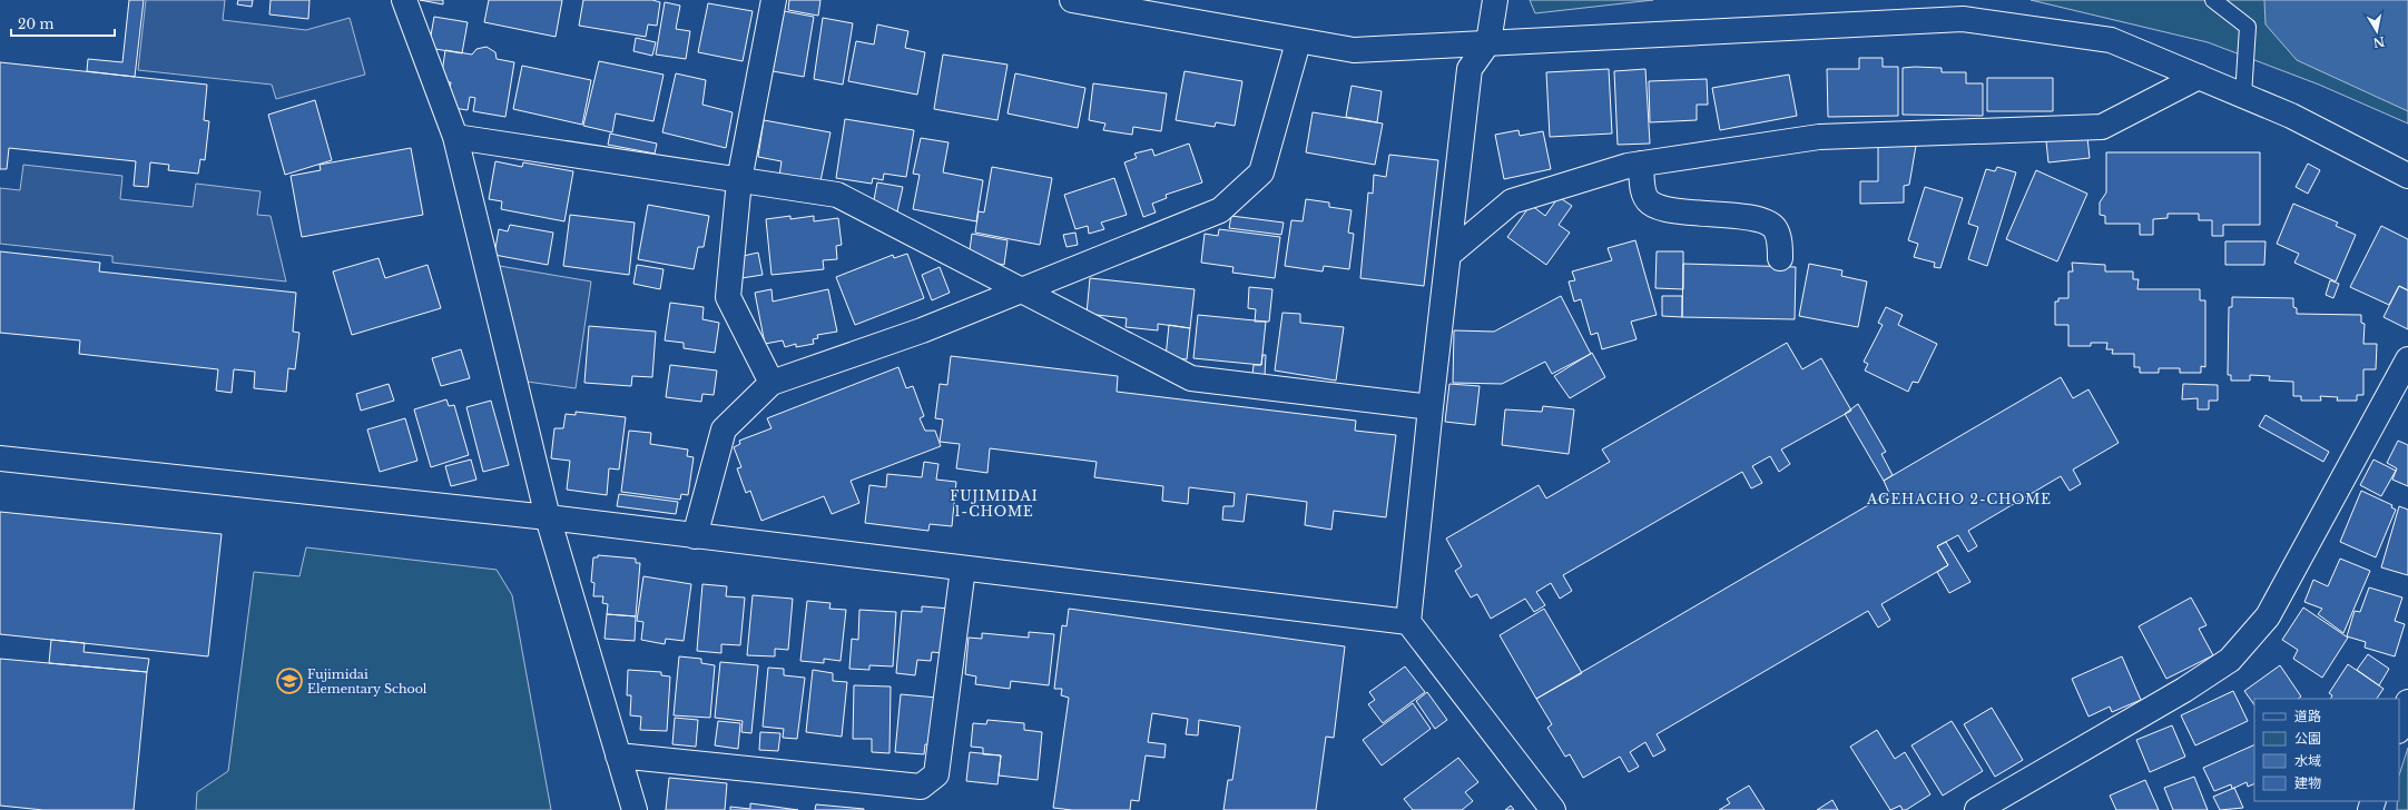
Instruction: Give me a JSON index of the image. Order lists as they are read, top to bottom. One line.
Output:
{"districts":["FUJIMIDAI 1-CHOME","AGEHACHO 2-CHOME"],"places":{"school or university":["Fujimidai Elementary School"]},"legend":["道路","公園","水域","建物"],"scale_bar":"20 m","north":"bottom"}
